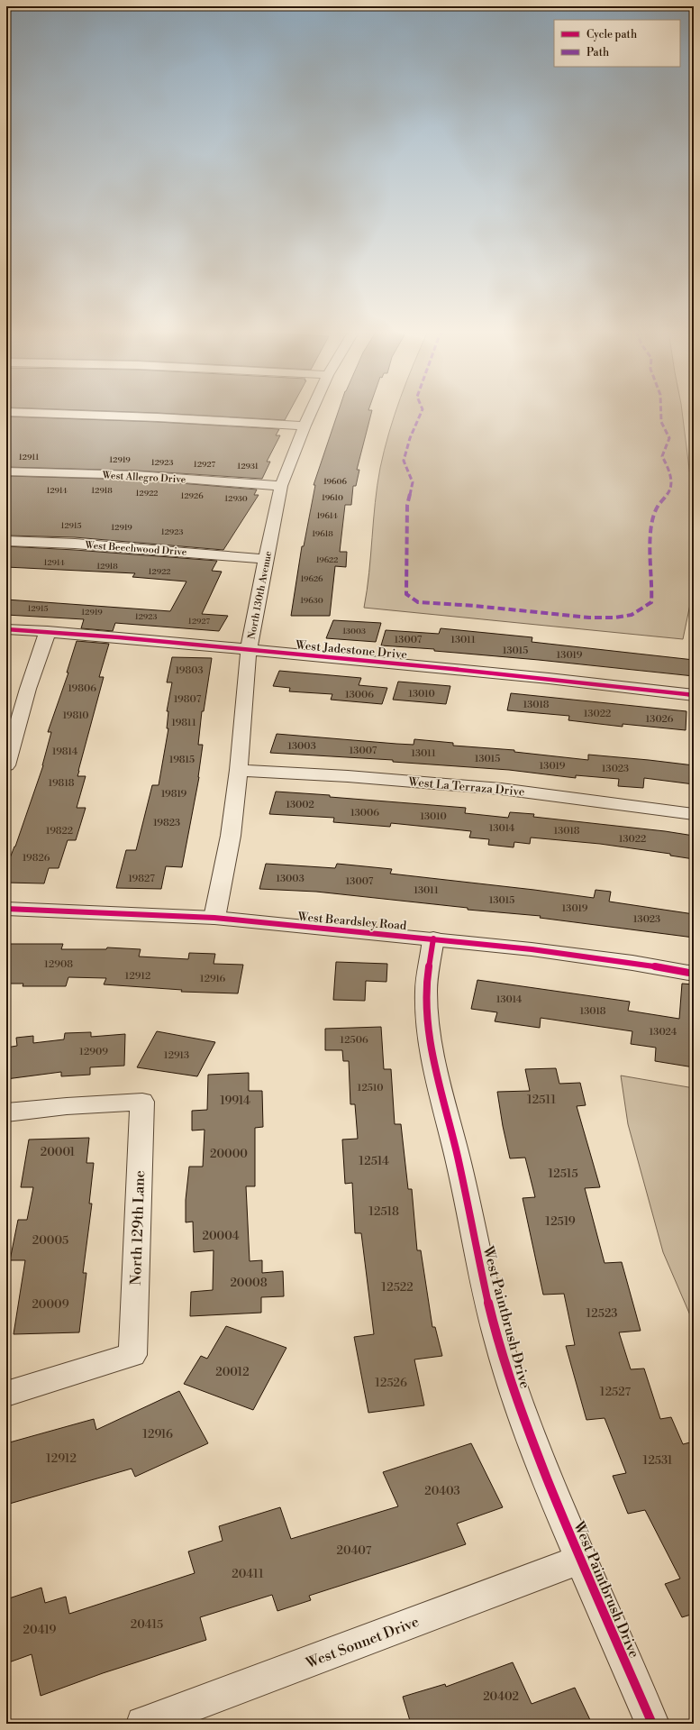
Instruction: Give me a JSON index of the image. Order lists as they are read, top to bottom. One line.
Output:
{"streets":{"street":["West Allegro Drive","West Beechwood Drive","North 130th Avenue","West Jadestone Drive","West La Terraza Drive","West Beardsley Road","North 129th Lane","West Paintbrush Drive","West Sonnet Drive"]},"crossings":[["West Allegro Drive","North 130th Avenue"],["West Beechwood Drive","North 130th Avenue"],["North 130th Avenue","West Jadestone Drive"],["North 130th Avenue","West La Terraza Drive"],["North 130th Avenue","West Beardsley Road"],["West Beardsley Road","West Paintbrush Drive"],["West Paintbrush Drive","West Sonnet Drive"]],"house_numbers":["12911","12919","12923","12927","12931","19606","12914","12918","12922","12926","19610","12930","19614","12915","12919","12923","19618","19622","12914","12918","12922","19626","19630","12915","12919","12923","12927","13003","13007","13011","13015","13019","19803","19806","13010","13006","19807","13018","13022","19810","13026","19811","13003","13007","19814","13011","13015","19815","13019","13023","19818","19819","13002","13006","13010","19823","13014","19822","13018","13022","19826","19827","13003","13007","13011","13015","13019","13023","12908","12912","12916","13014","13018","13024","12506","12909","12913","12510","12511","19914","20001","20000","12514","12515","12518","12519","20004","20005","20008","12522","20009","12523","20012","12526","12527","12916","12912","12531","20403","20407","20411","20415","20419","20402"],"legend":["Cycle path","Path"]}
